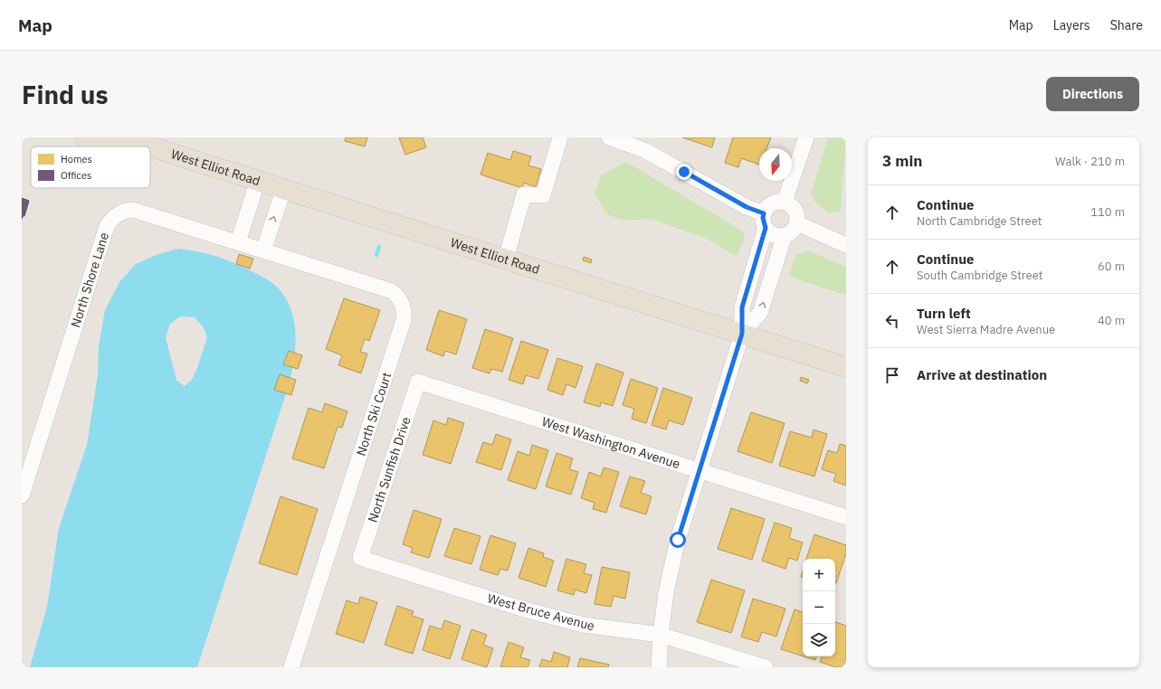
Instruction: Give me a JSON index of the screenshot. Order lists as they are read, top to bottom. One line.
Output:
{"streets":{"main road":["West Elliot Road"],"street":["North Shore Lane","North Ski Court","West Washington Avenue","North Sunfish Drive","West Bruce Avenue"]},"crossings":[["North Shore Lane","North Ski Court"],["West Washington Avenue","North Sunfish Drive"],["North Sunfish Drive","West Bruce Avenue"]],"legend":["Homes","Offices"],"north":"bottom","page":{"header":"Map","nav":["Map","Layers","Share"],"buttons":"Directions","title":"Find us","heading":["3 min","Walk · 210 m"],"list":[["Continue","North Cambridge Street","110 m"],["Continue","South Cambridge Street","60 m"],["Turn left","West Sierra Madre Avenue","40 m"],"Arrive at destination"],"map_buttons":["+","−"]}}
